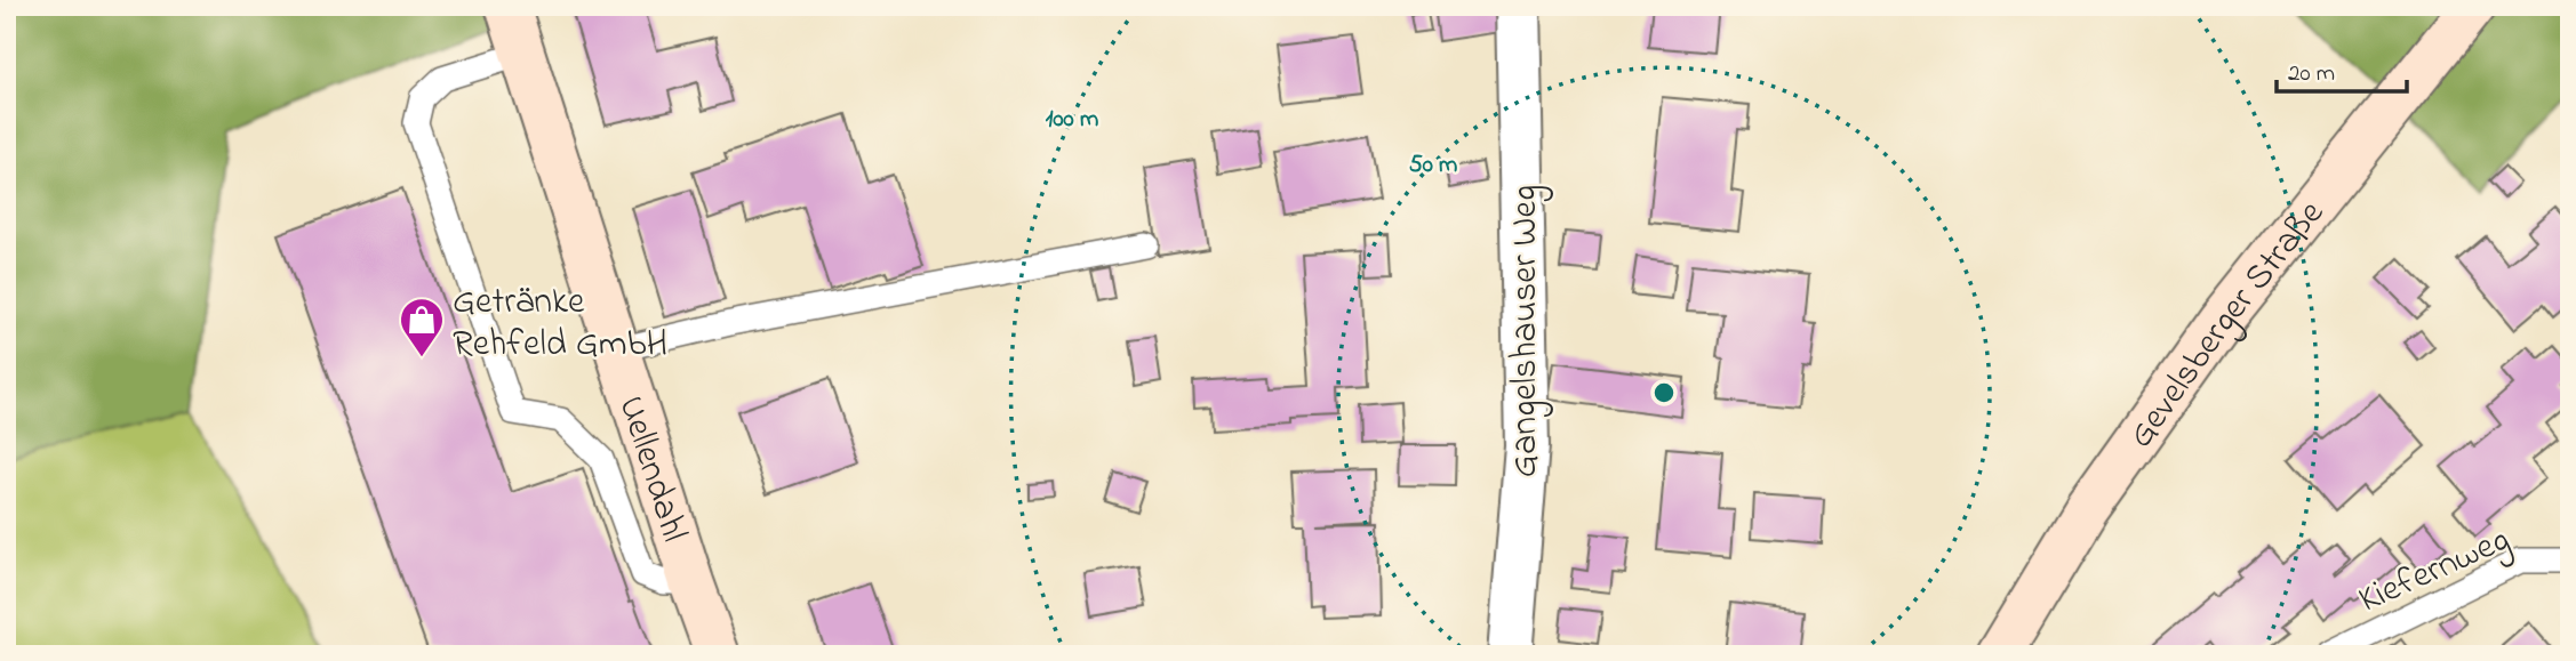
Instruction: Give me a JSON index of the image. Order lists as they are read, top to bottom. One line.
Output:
{"streets":{"main road":["Gevelsberger Straße","Uellendahl"],"street":["Gangelshauser Weg"],"lane":["Kiefernweg"]},"places":{"shop":["Getränke Rehfeld GmbH"]},"scale_bar":"20 m","rings":["100 m","50 m"]}
